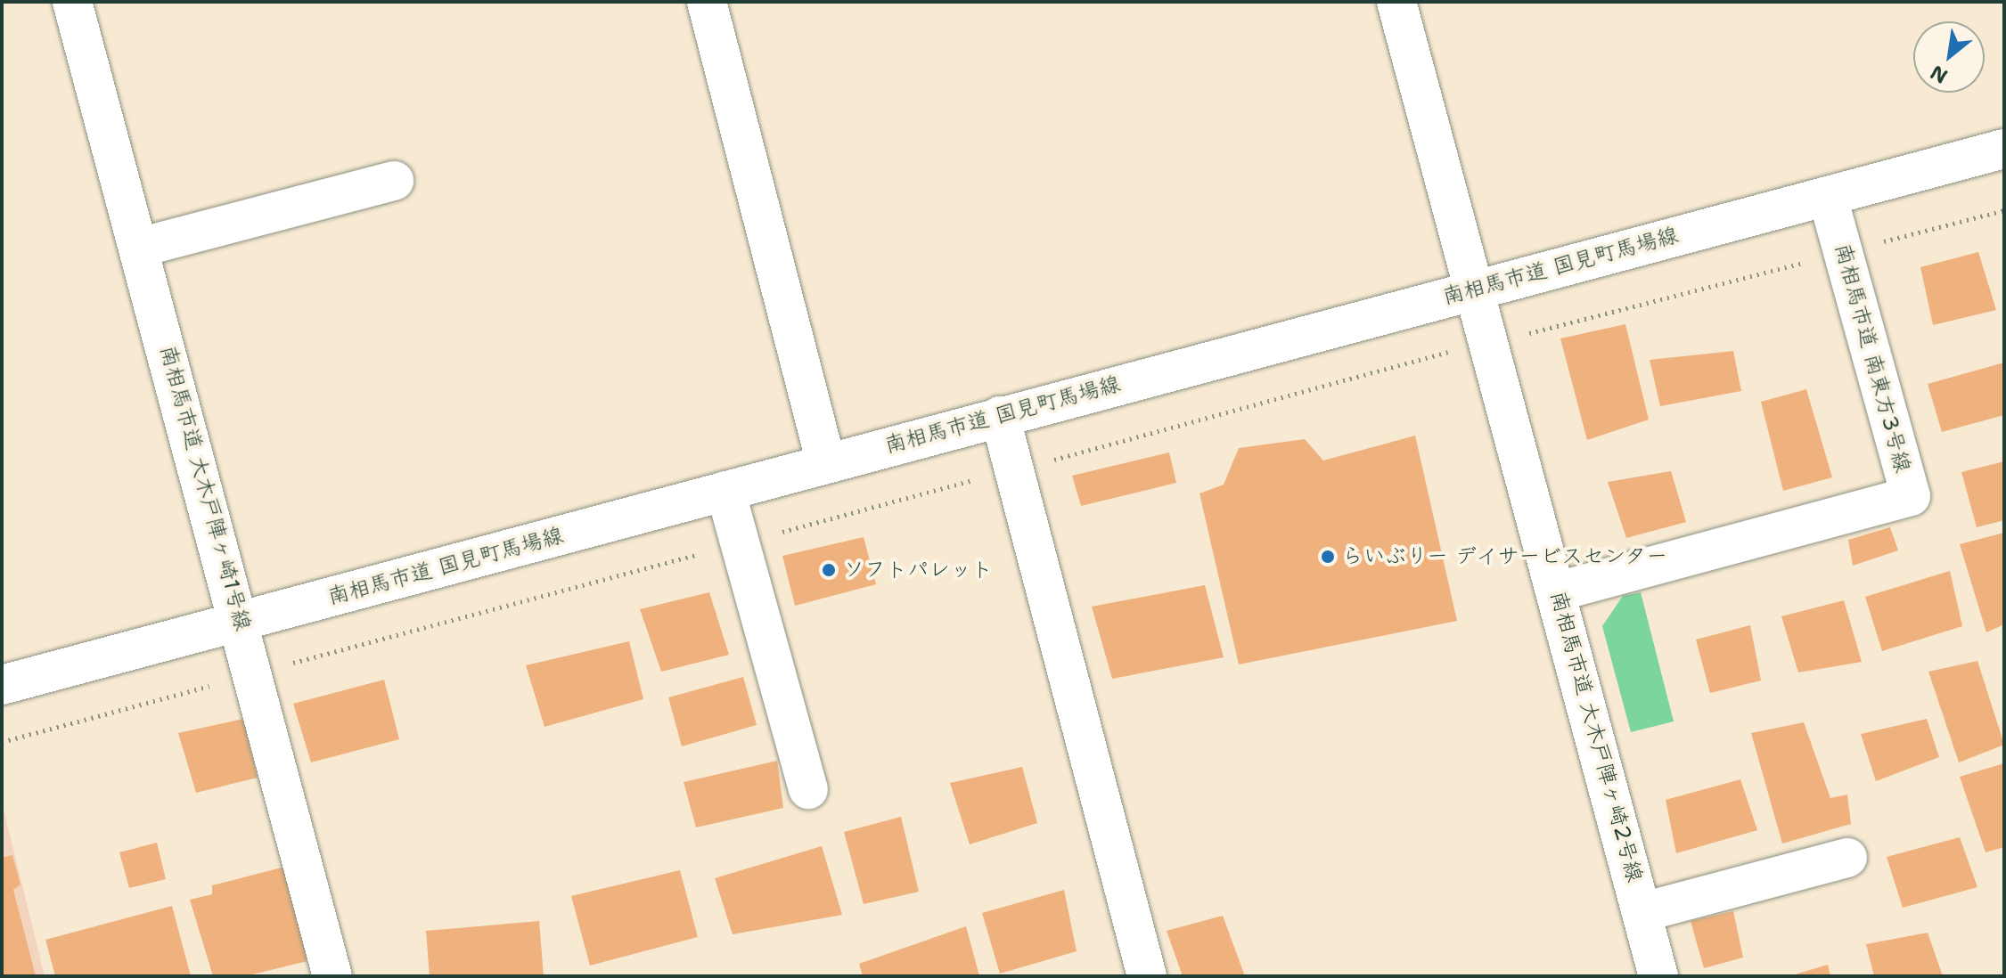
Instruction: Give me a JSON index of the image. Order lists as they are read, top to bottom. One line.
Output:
{"streets":{"street":["南相馬市道 国見町馬場線","南相馬市道 南東方3号線","南相馬市道 大木戸陣ヶ崎1号線","南相馬市道 大木戸陣ヶ崎2号線"]},"crossings":[["南相馬市道 国見町馬場線","南相馬市道 南東方3号線"],["南相馬市道 国見町馬場線","南相馬市道 大木戸陣ヶ崎1号線"],["南相馬市道 国見町馬場線","南相馬市道 大木戸陣ヶ崎2号線"],["南相馬市道 南東方3号線","南相馬市道 大木戸陣ヶ崎2号線"]],"places":["らいぶりー デイサービスセンター","ソフトパレット"],"north":"bottom left"}
